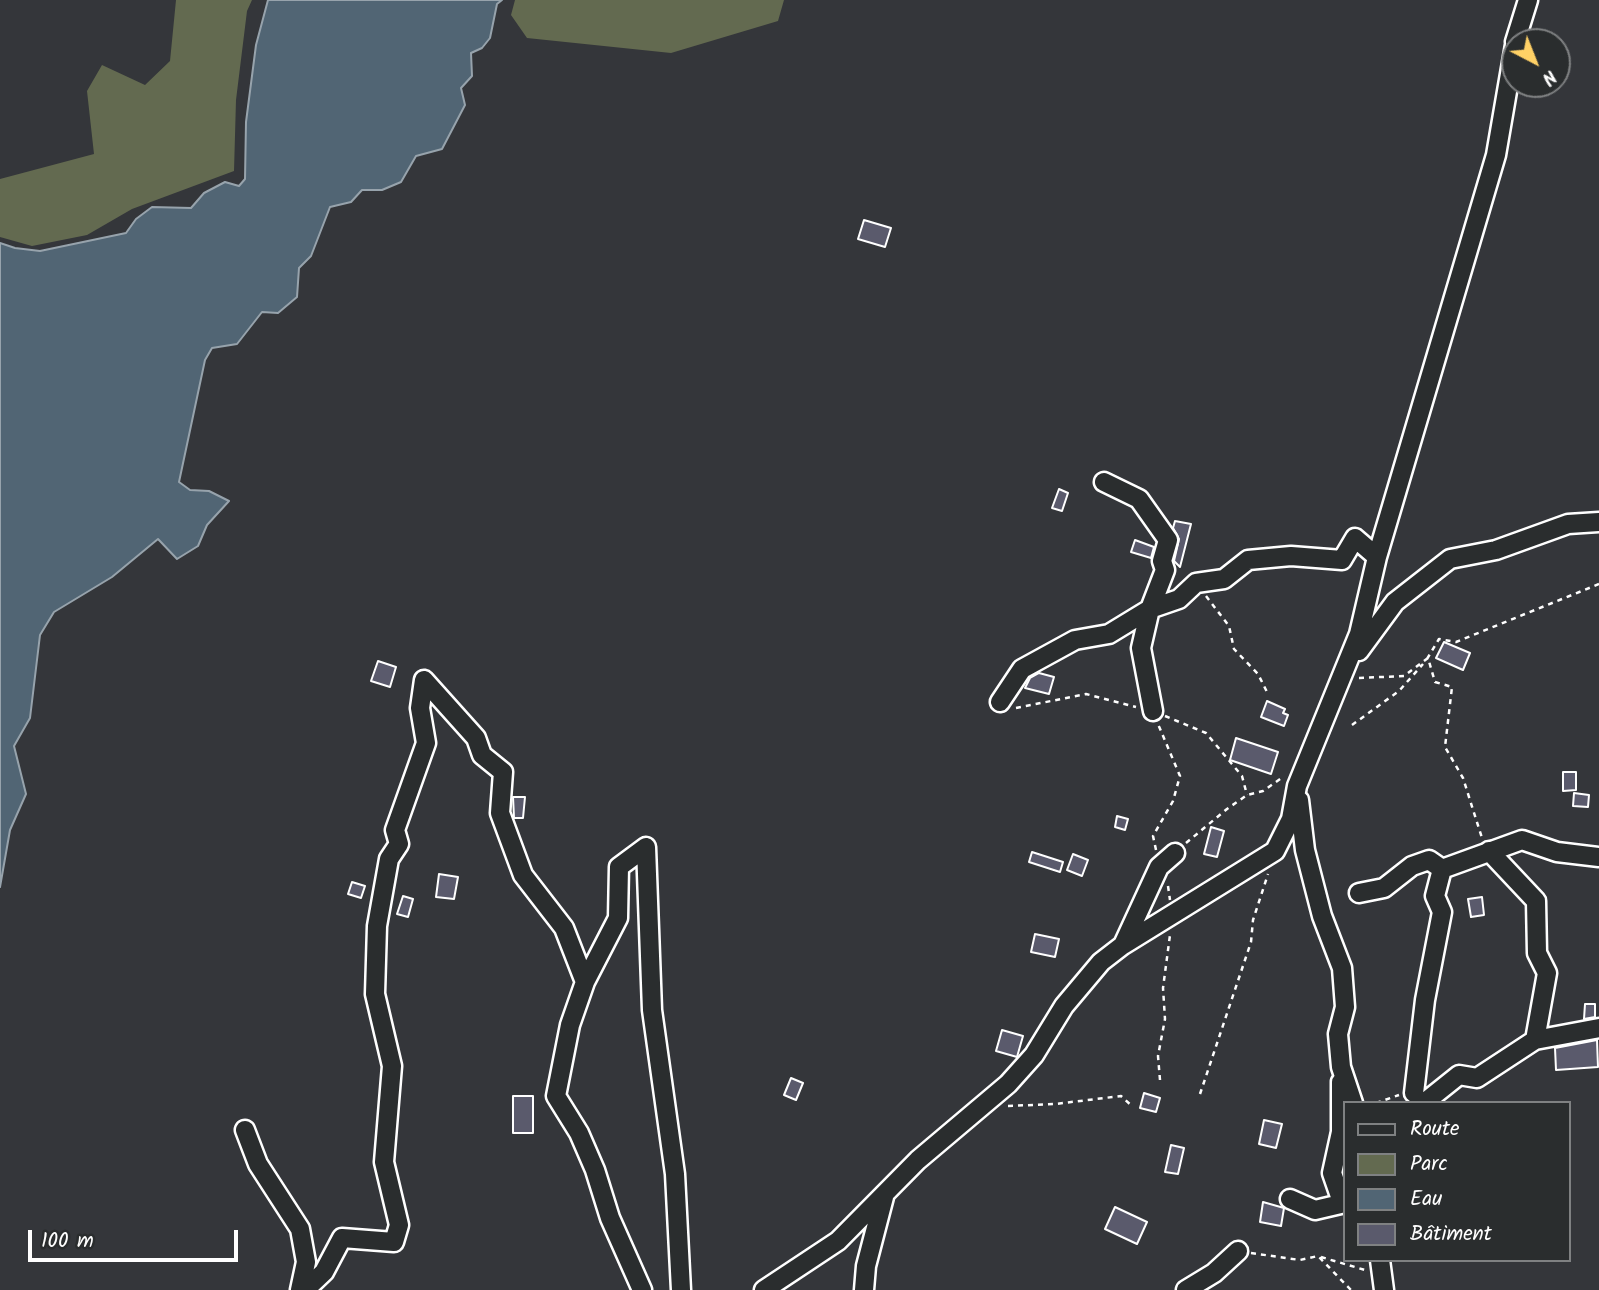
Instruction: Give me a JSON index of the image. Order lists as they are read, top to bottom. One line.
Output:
{"legend":["Route","Parc","Eau","Bâtiment"],"scale_bar":"100 m","north":"bottom right"}
